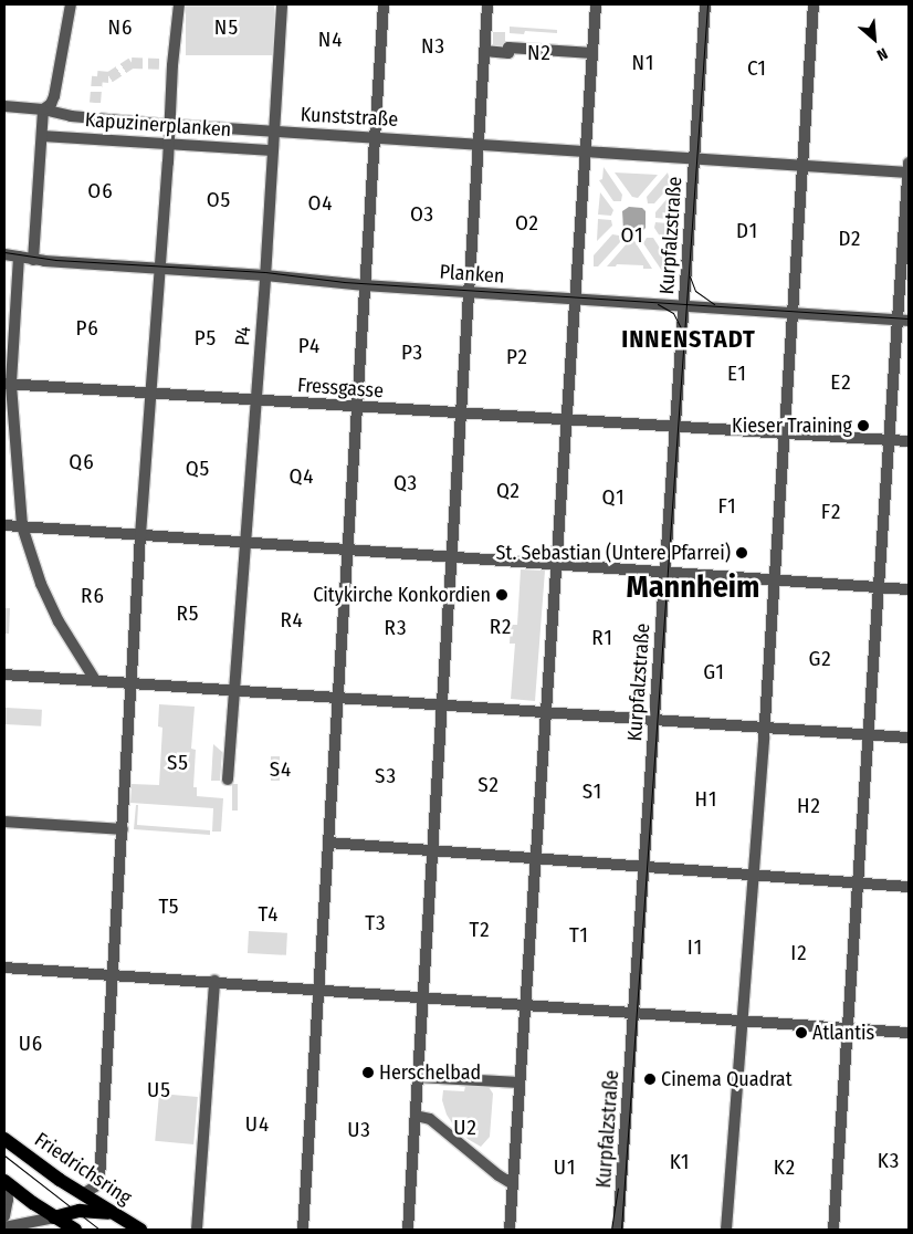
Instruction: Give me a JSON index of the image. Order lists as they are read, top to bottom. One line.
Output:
{"streets":{"main road":["Friedrichsring"],"street":["Kunststraße","Kapuzinerplanken","Kurpfalzstraße","Planken","P4","Fressgasse"]},"crossings":[["Kunststraße","Kurpfalzstraße"],["Kunststraße","P4"],["Kapuzinerplanken","P4"],["Kurpfalzstraße","Planken"],["Kurpfalzstraße","Fressgasse"],["Planken","P4"],["P4","Fressgasse"]],"districts":["N6","N5","N4","N3","N2","N1","C1","O6","O5","O4","O3","O2","D1","O1","D2","P6","P5","INNENSTADT","P4","P3","P2","E1","E2","Q6","Q5","Q4","Q3","Q2","Q1","F1","F2","Mannheim","R6","R5","R4","R2","R3","R1","G2","G1","S5","S4","S3","S2","S1","H1","H2","T5","T4","T3","T2","T1","I1","I2","U6","U5","U4","U2","U3","K3","K1","U1","K2"],"places":["Kieser Training","St. Sebastian (Untere Pfarrei)","Citykirche Konkordien","Atlantis","Herschelbad","Cinema Quadrat"],"north":"bottom right"}
